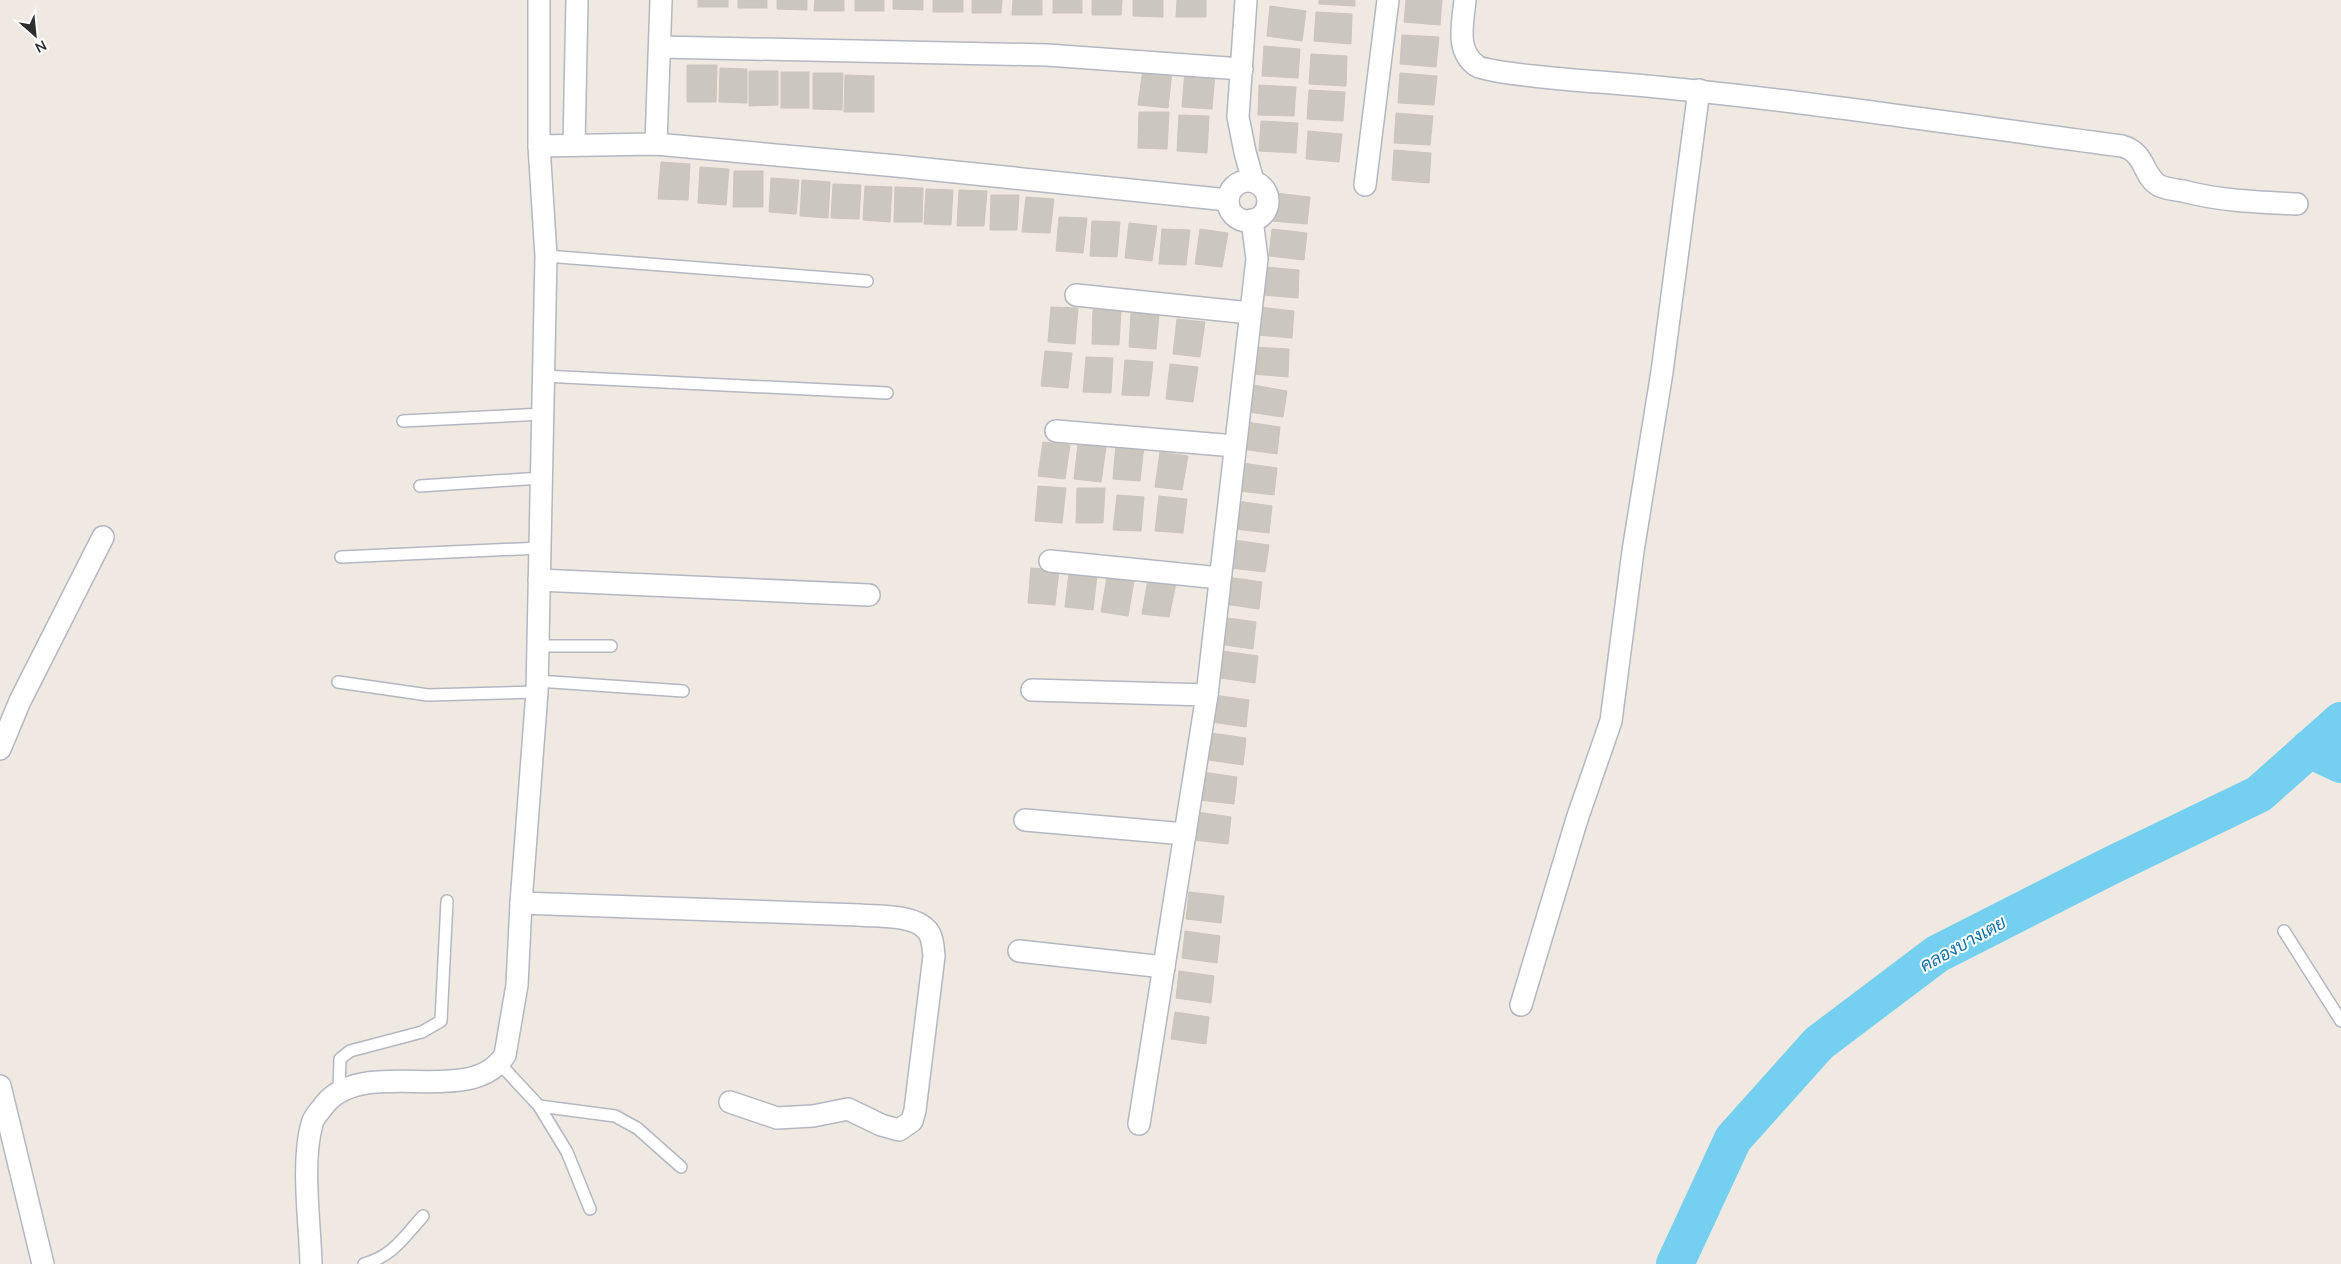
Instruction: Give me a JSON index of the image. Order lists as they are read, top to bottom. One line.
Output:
{"water":["คลองบางเตย"],"north":"bottom right"}
